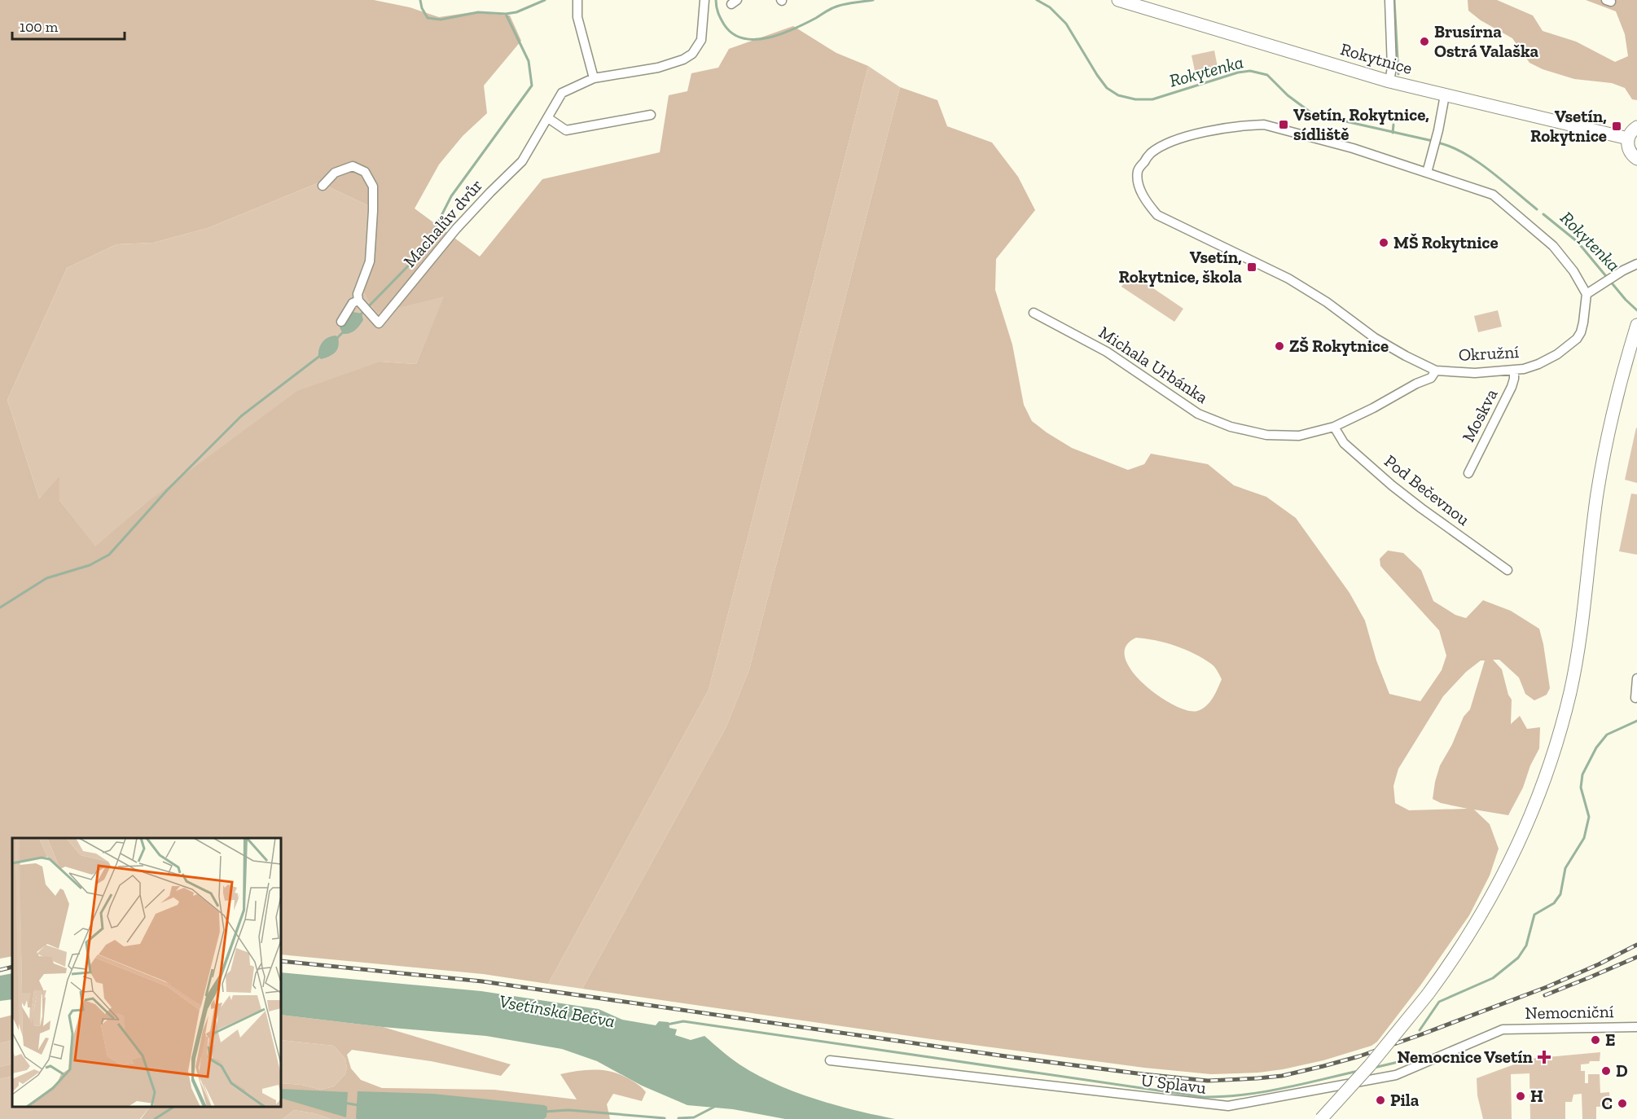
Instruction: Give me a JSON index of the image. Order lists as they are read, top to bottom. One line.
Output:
{"streets":{"main road":["Rokytnice"],"street":["Machalův dvůr","Okružní","Michala Urbánka","Moskva","Pod Bečevnou","Nemocniční","U Splavu"]},"crossings":[["Okružní","Michala Urbánka"],["Okružní","Moskva"],["Michala Urbánka","Pod Bečevnou"],["Nemocniční","U Splavu"]],"water":["Rokytenka","Vsetínská Bečva"],"places":{"other":["Brusírna Ostrá Valaška","MŠ Rokytnice","ZŠ Rokytnice","E","D","H","Pila","C"],"transit":["Vsetín, Rokytnice, sídliště","Vsetín, Rokytnice","Vsetín, Rokytnice, škola"],"health":["Nemocnice Vsetín"]},"scale_bar":"100 m"}
